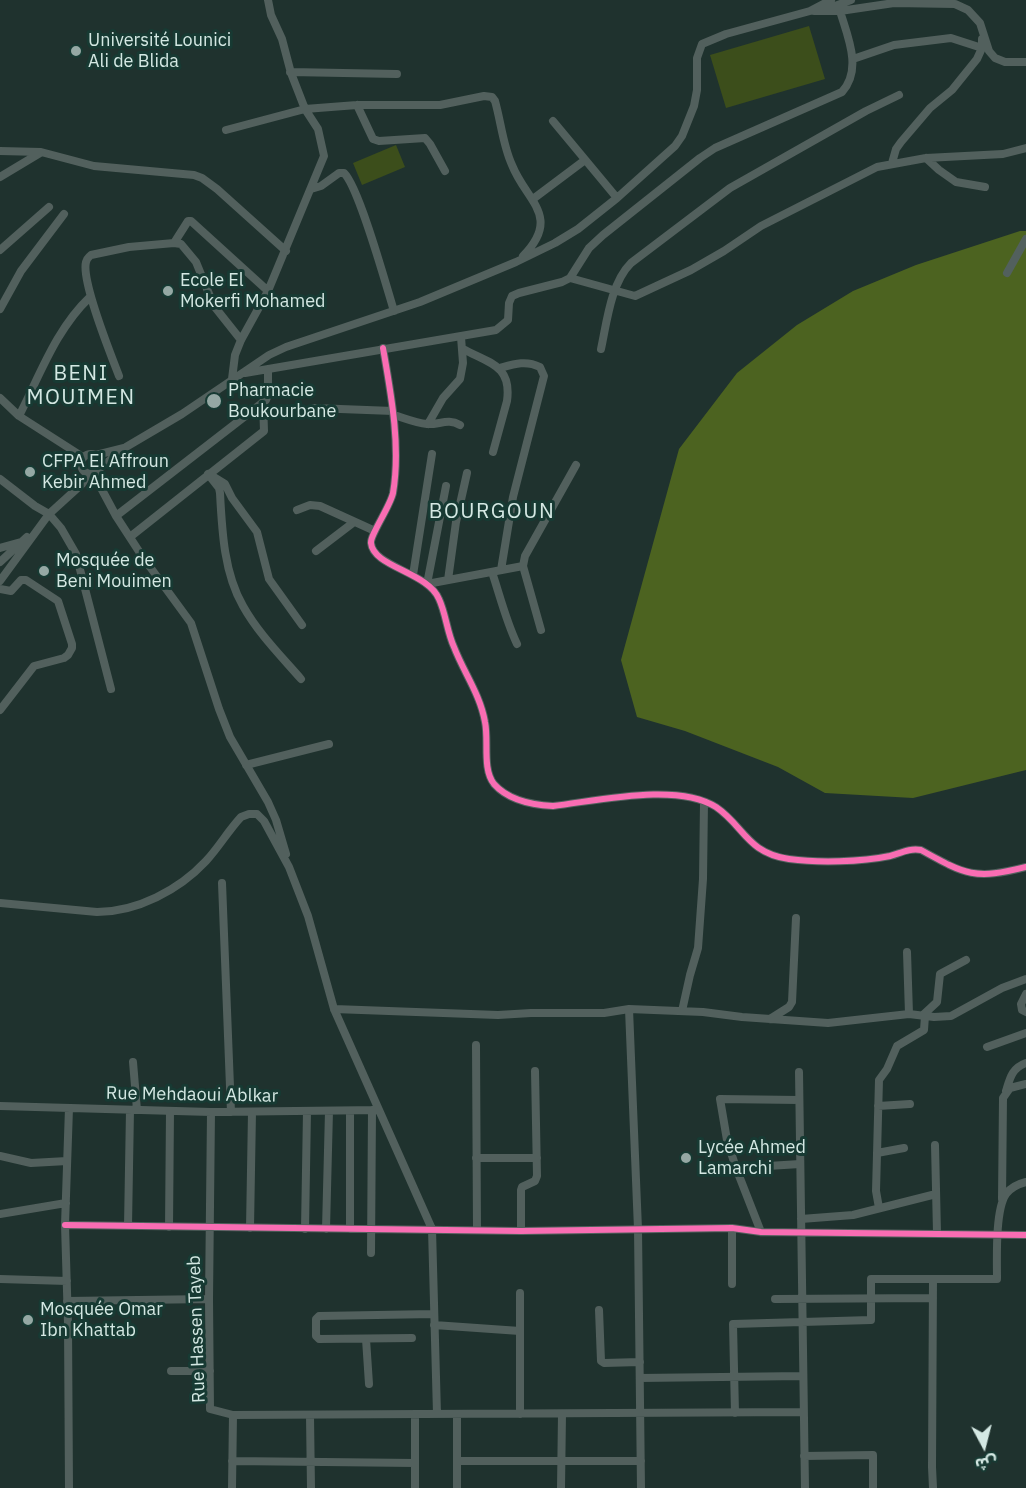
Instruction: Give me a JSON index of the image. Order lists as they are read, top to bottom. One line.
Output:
{"streets":{"street":["Rue Mehdaoui Ablkar","Rue Hassen Tayeb"]},"crossings":[["Rue Mehdaoui Ablkar","Rue Hassen Tayeb"]],"districts":["BENI MOUIMEN","BOURGOUN"],"places":["Université Lounici Ali de Blida","Ecole El Mokerfi Mohamed","Pharmacie Boukourbane","CFPA El Affroun Kebir Ahmed","Mosquée de Beni Mouimen","Lycée Ahmed Lamarchi","Mosquée Omar Ibn Khattab"],"north":"bottom"}
